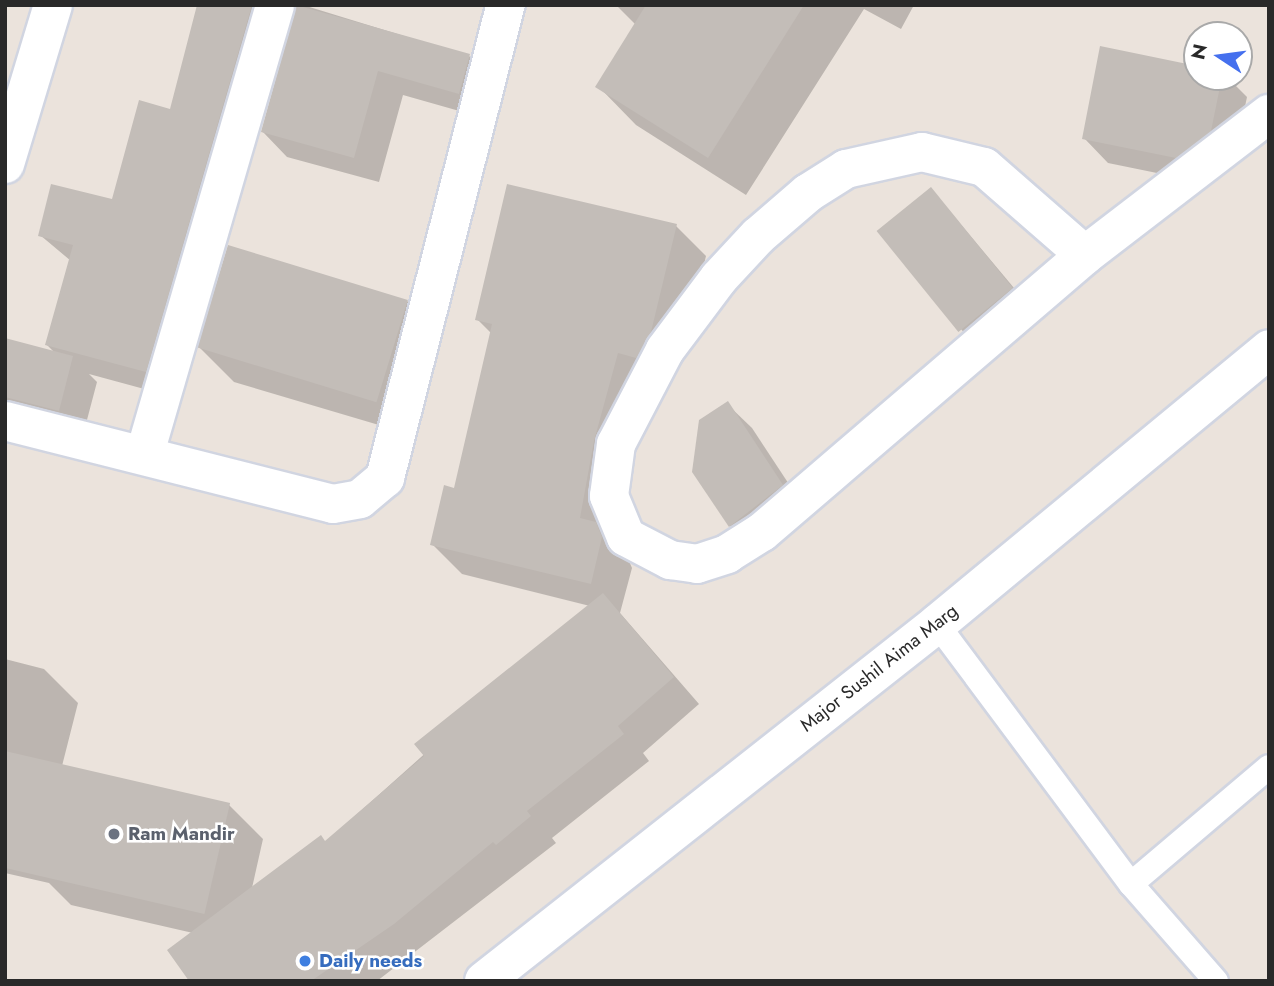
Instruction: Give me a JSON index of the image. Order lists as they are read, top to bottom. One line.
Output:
{"streets":{"street":["Major Sushil Aima Marg"]},"places":["Ram Mandir","Daily needs"],"north":"left"}
